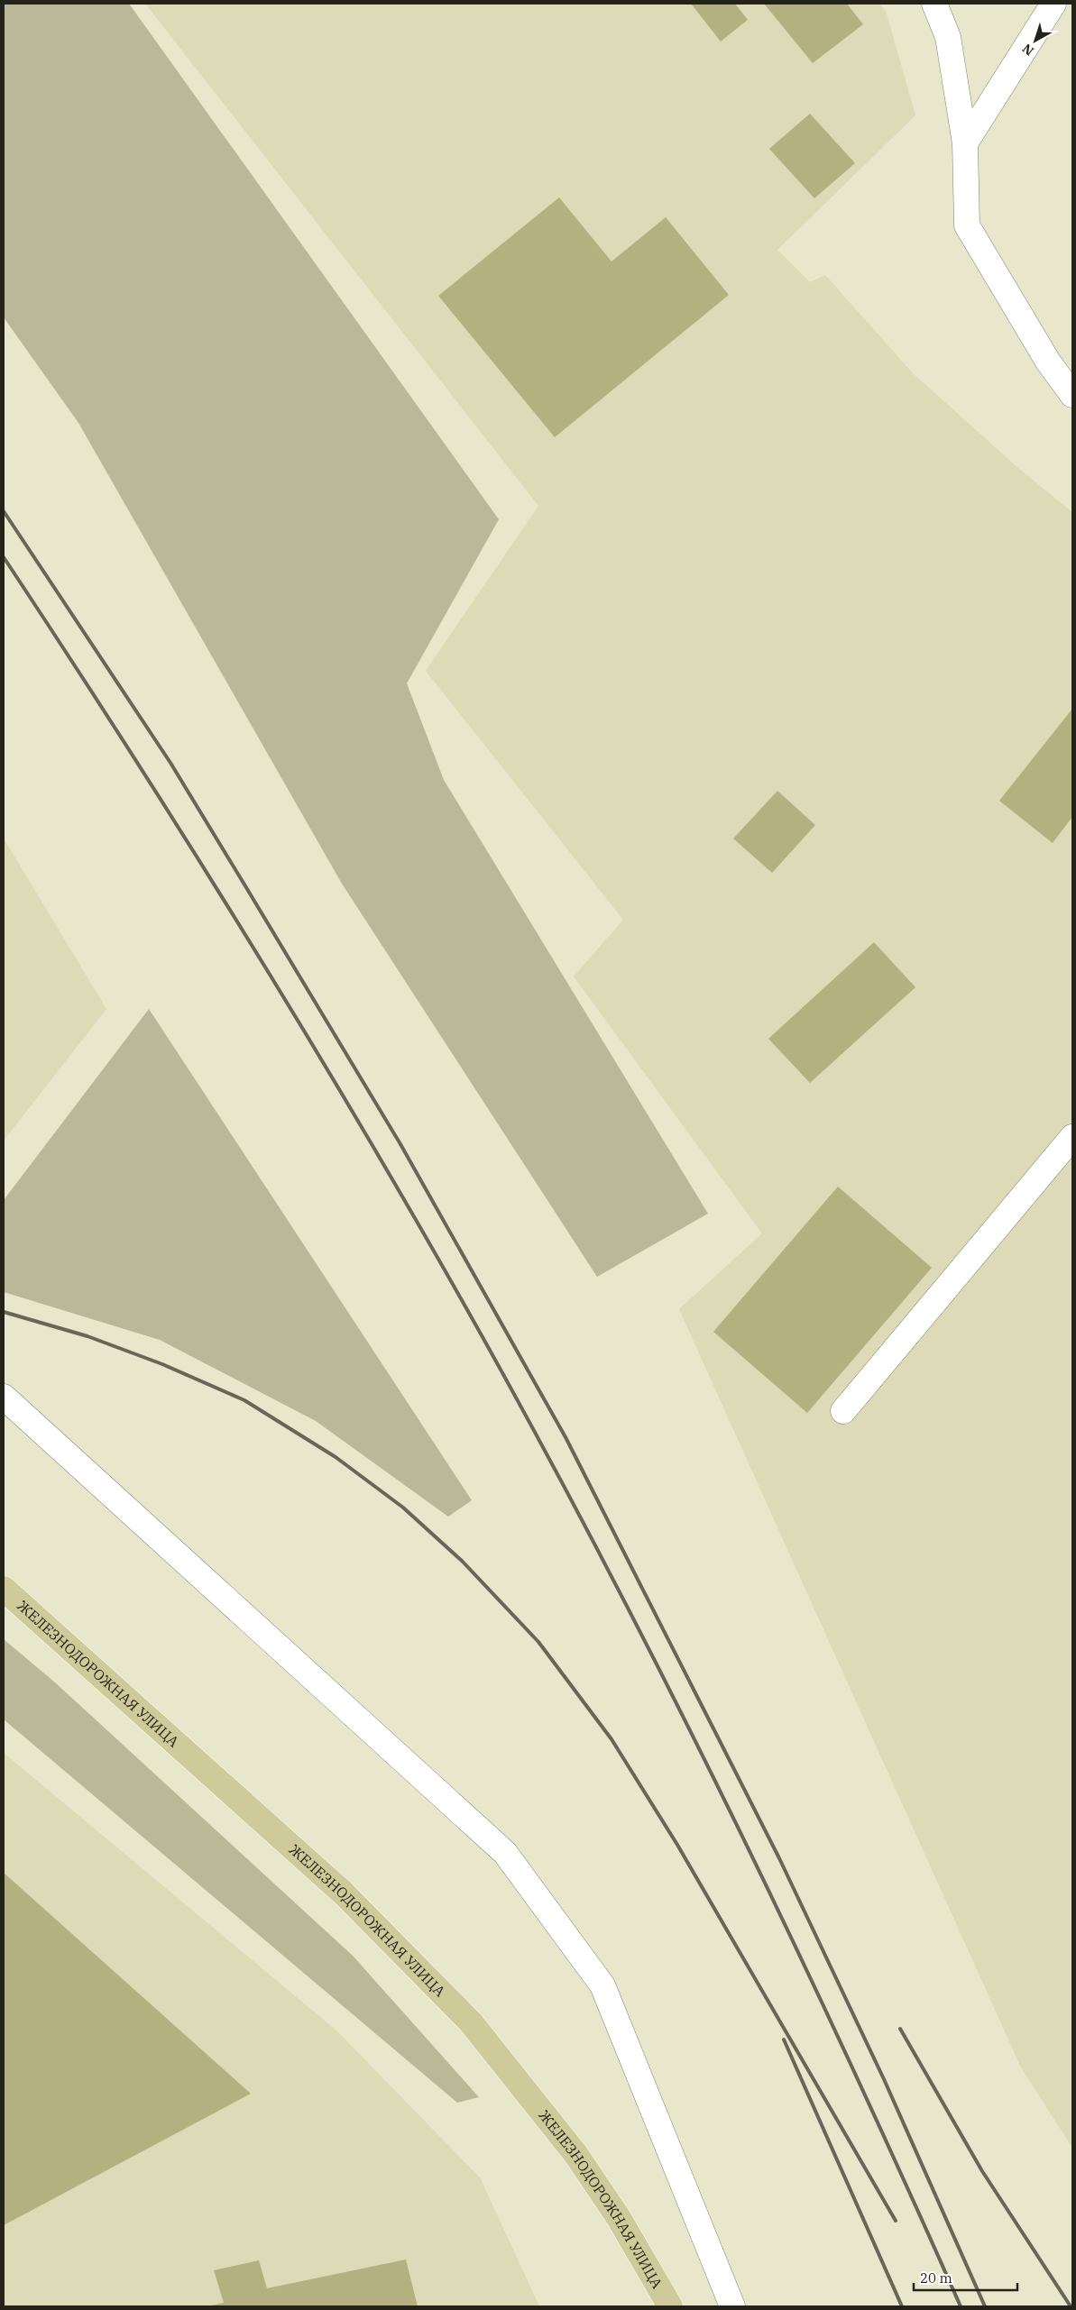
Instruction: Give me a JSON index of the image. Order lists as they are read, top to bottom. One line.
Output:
{"streets":{"main road":["ЖЕЛЕЗНОДОРОЖНАЯ УЛИЦА"]},"scale_bar":"20 m","north":"bottom left"}
